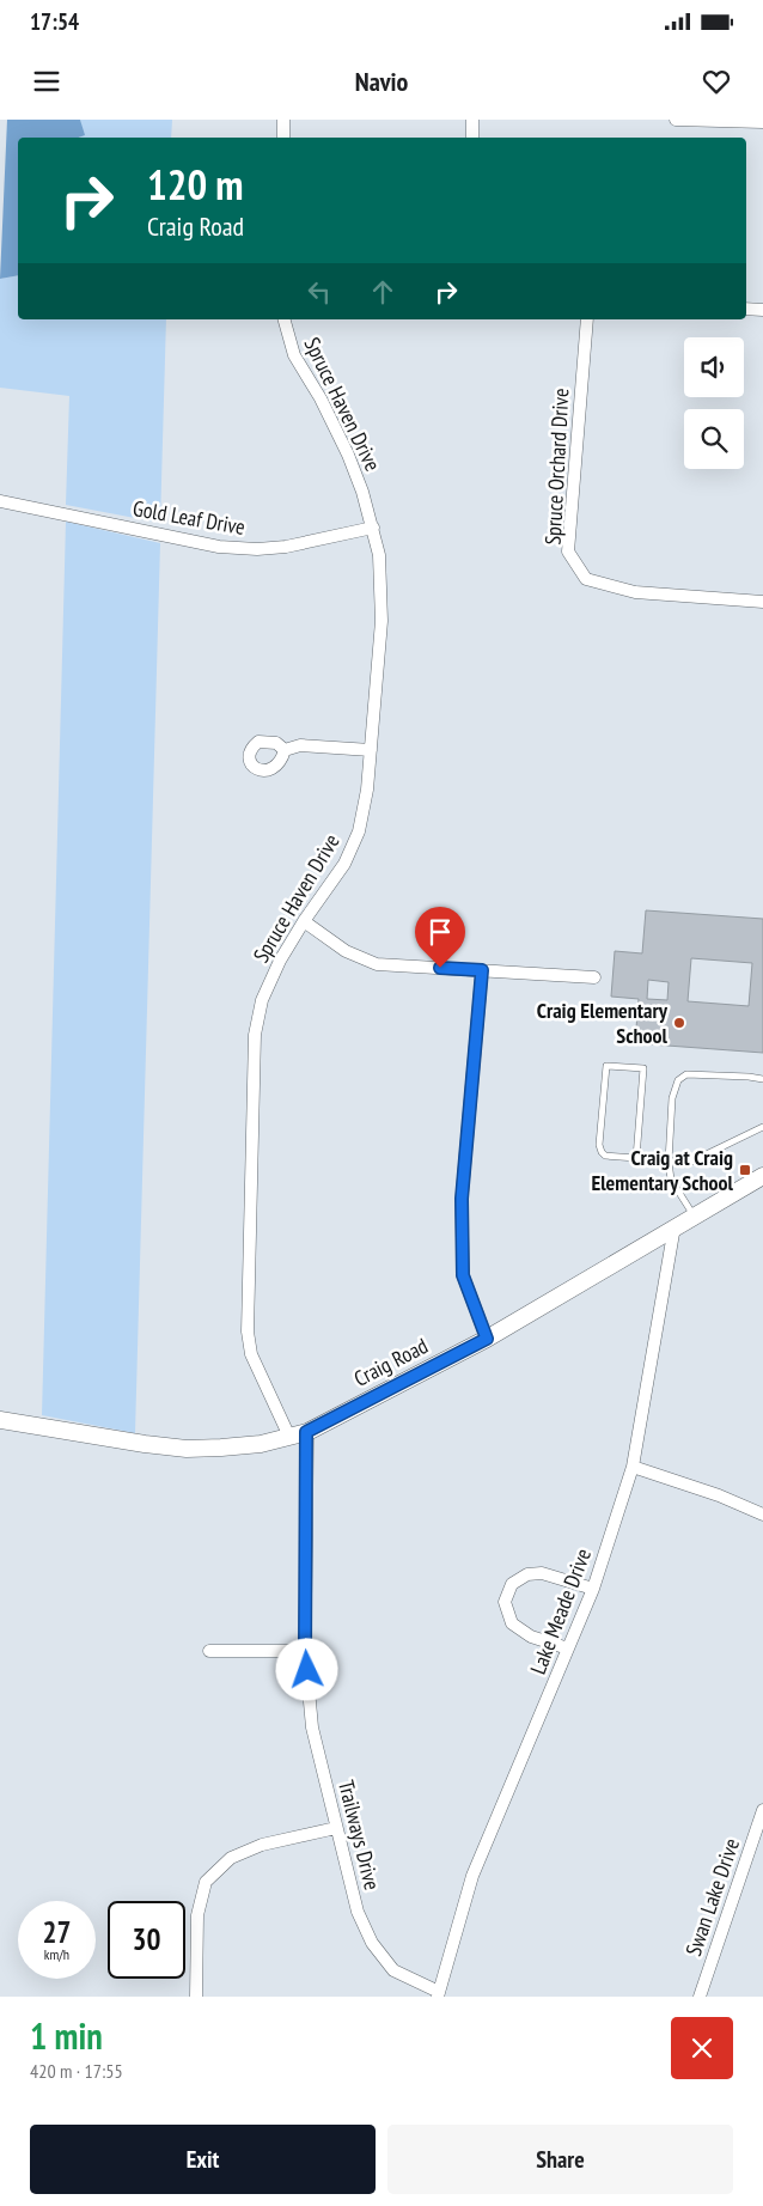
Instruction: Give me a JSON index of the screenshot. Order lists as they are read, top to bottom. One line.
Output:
{"streets":{"main road":["Craig Road"],"street":["Spruce Haven Drive","Spruce Orchard Drive","Gold Leaf Drive","Lake Meade Drive","Trailways Drive","Swan Lake Drive"]},"crossings":[["Spruce Haven Drive","Gold Leaf Drive"],["Spruce Haven Drive","Craig Road"],["Craig Road","Lake Meade Drive"],["Craig Road","Trailways Drive"],["Lake Meade Drive","Trailways Drive"]],"places":{"other":["Craig Elementary School"],"transit":["Craig at Craig Elementary School"]},"page":{"status":"17:54","header":"Navio","turn":["120 m","Craig Road"],"speed":"27 km/h","limit":"30","heading":["1 min","420 m · 17:55"],"buttons":["Exit","Share"]}}
